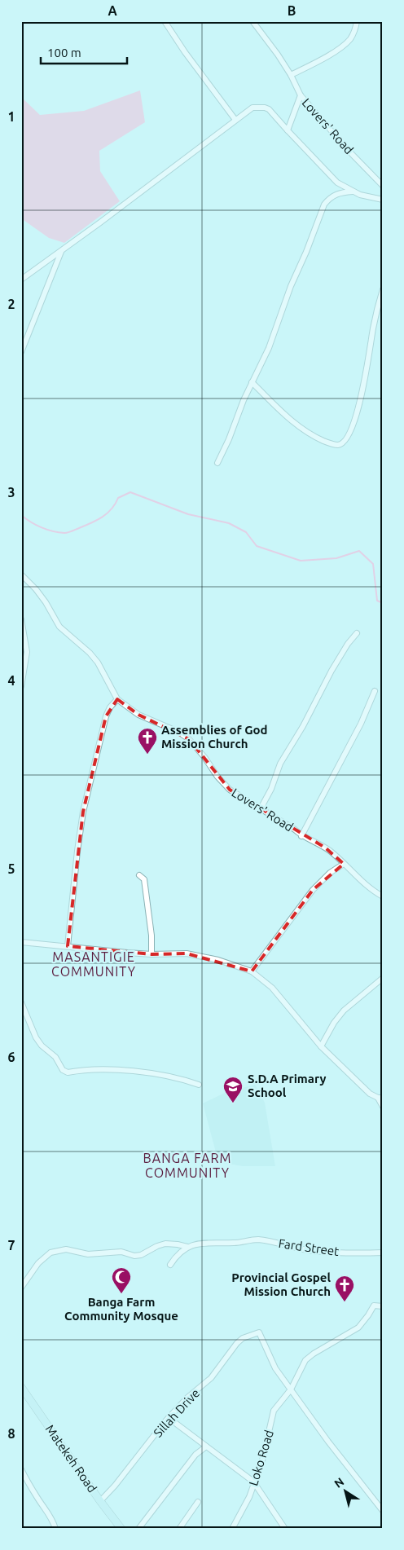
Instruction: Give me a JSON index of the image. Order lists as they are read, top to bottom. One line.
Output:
{"streets":{"street":["Lovers' Road","Fard Street","Sillah Drive","Loko Road","Matekeh Road"]},"crossings":[["Sillah Drive","Loko Road"],["Sillah Drive","Matekeh Road"]],"districts":["MASANTIGIE COMMUNITY","BANGA FARM COMMUNITY"],"places":{"church":["Assemblies of God Mission Church","Provincial Gospel Mission Church"],"school or university":["S.D.A Primary School"],"mosque":["Banga Farm Community Mosque"]},"scale_bar":"100 m","north":"top left","grid":{"columns":["A","B"],"rows":["1","2","3","4","5","6","7","8"]}}
